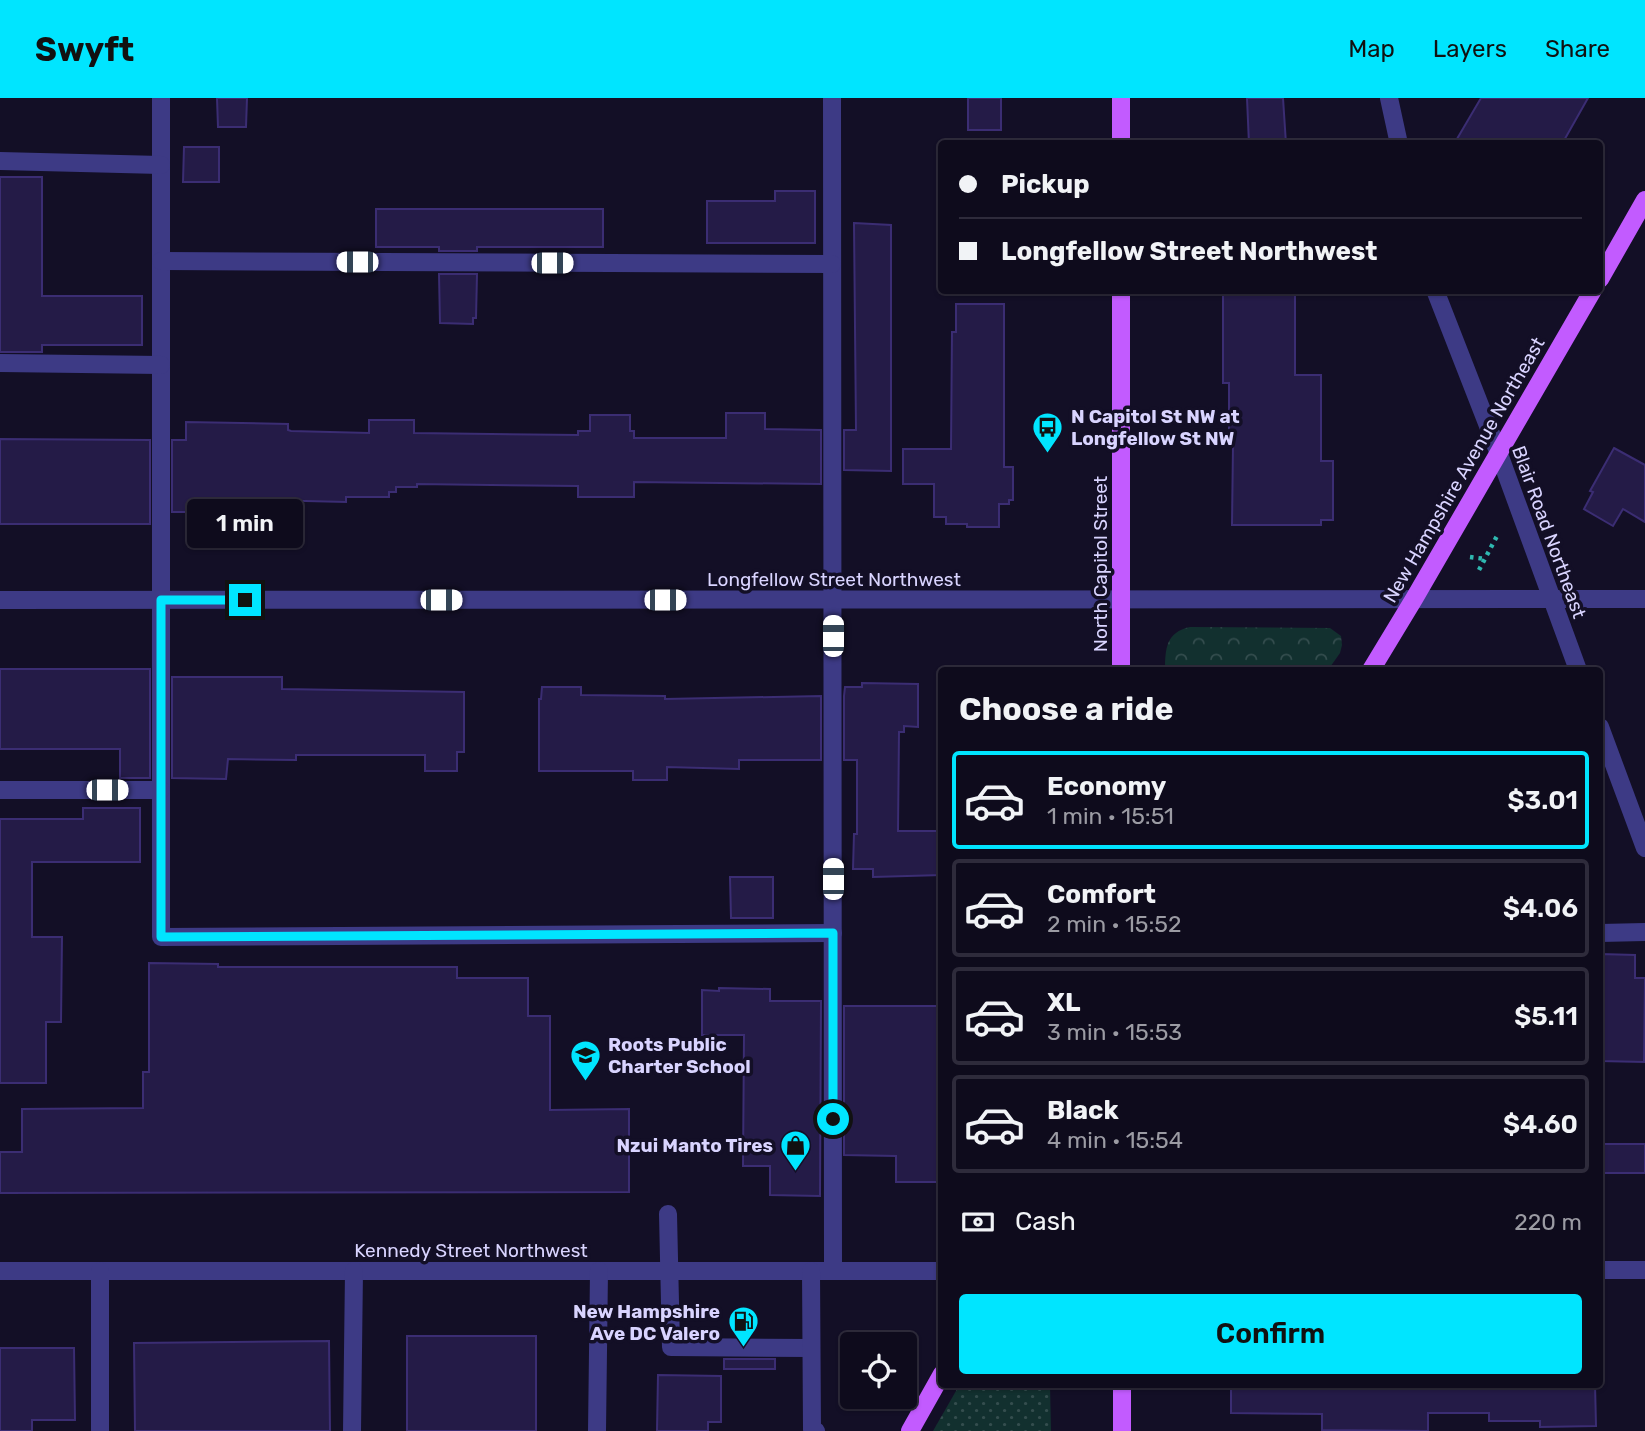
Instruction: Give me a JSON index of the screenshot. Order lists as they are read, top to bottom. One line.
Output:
{"streets":{"main road":["New Hampshire Avenue Northeast","North Capitol Street"],"street":["Blair Road Northeast","Longfellow Street Northwest","Kennedy Street Northwest"]},"crossings":[["New Hampshire Avenue Northeast","Blair Road Northeast"],["New Hampshire Avenue Northeast","Longfellow Street Northwest"],["Blair Road Northeast","Longfellow Street Northwest"],["North Capitol Street","Longfellow Street Northwest"]],"places":{"bus stop":["N Capitol St NW at Longfellow St NW"],"school or university":["Roots Public Charter School"],"shop":["Nzui Manto Tires"],"fuel station":["New Hampshire Ave DC Valero"]},"page":{"header":"Swyft","nav":["Map","Layers","Share"],"banner":["Pickup","Longfellow Street Northwest"],"bubble":"1 min","heading":"Choose a ride","list":[{"name":"Economy","note":"1 min · 15:51","value":"$3.01"},{"name":"Comfort","note":"2 min · 15:52","value":"$4.06"},{"name":"XL","note":"3 min · 15:53","value":"$5.11"},{"name":"Black","note":"4 min · 15:54","value":"$4.60"}],"pay":["Cash","220 m"],"buttons":"Confirm"}}
